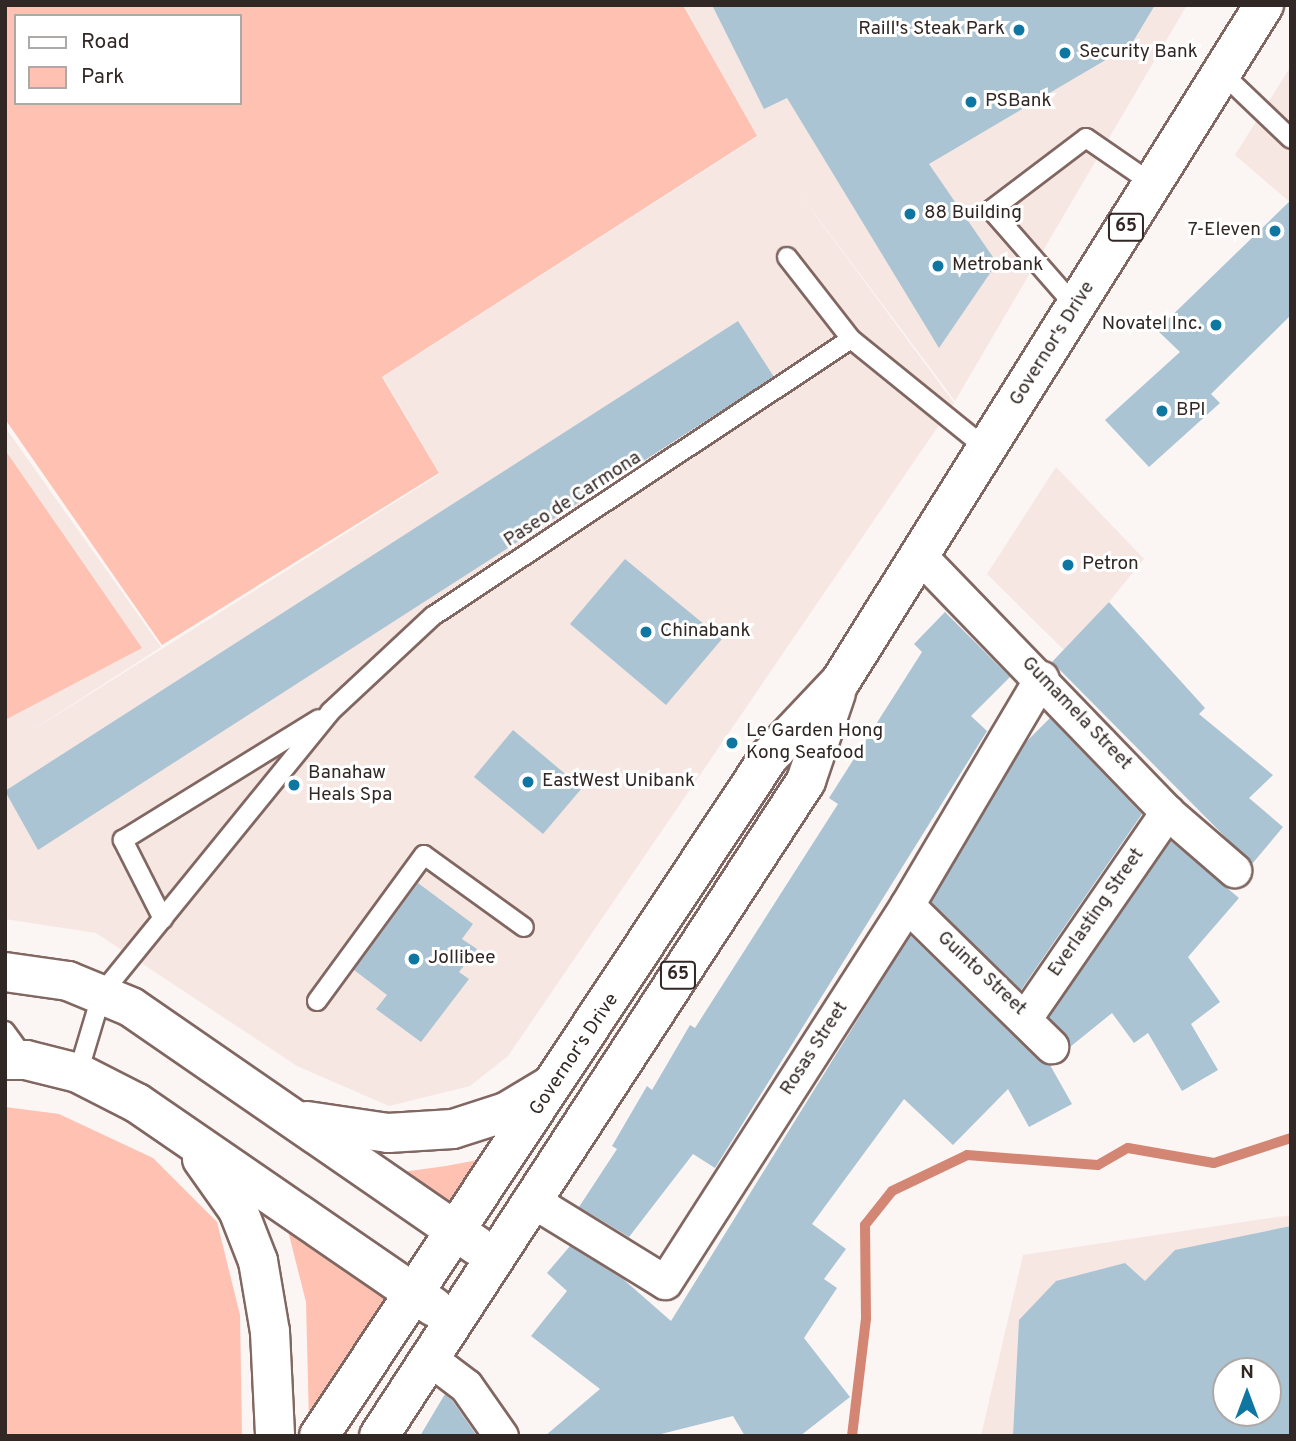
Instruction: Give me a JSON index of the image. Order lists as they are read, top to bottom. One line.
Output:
{"streets":{"highway":["65","Governor's Drive"],"street":["Gumamela Street","Everlasting Street","Guinto Street","Rosas Street"],"lane":["Paseo de Carmona"]},"crossings":[["Governor's Drive","Gumamela Street"],["Governor's Drive","Rosas Street"],["Gumamela Street","Everlasting Street"],["Gumamela Street","Rosas Street"],["Everlasting Street","Guinto Street"],["Guinto Street","Rosas Street"]],"places":["Raill's Steak Park","Security Bank","PSBank","88 Building","7-Eleven","Metrobank","Novatel Inc.","BPI","Petron","Chinabank","Le Garden Hong Kong Seafood","EastWest Unibank","Banahaw Heals Spa","Jollibee"],"legend":["Road","Park"],"north":"top"}
